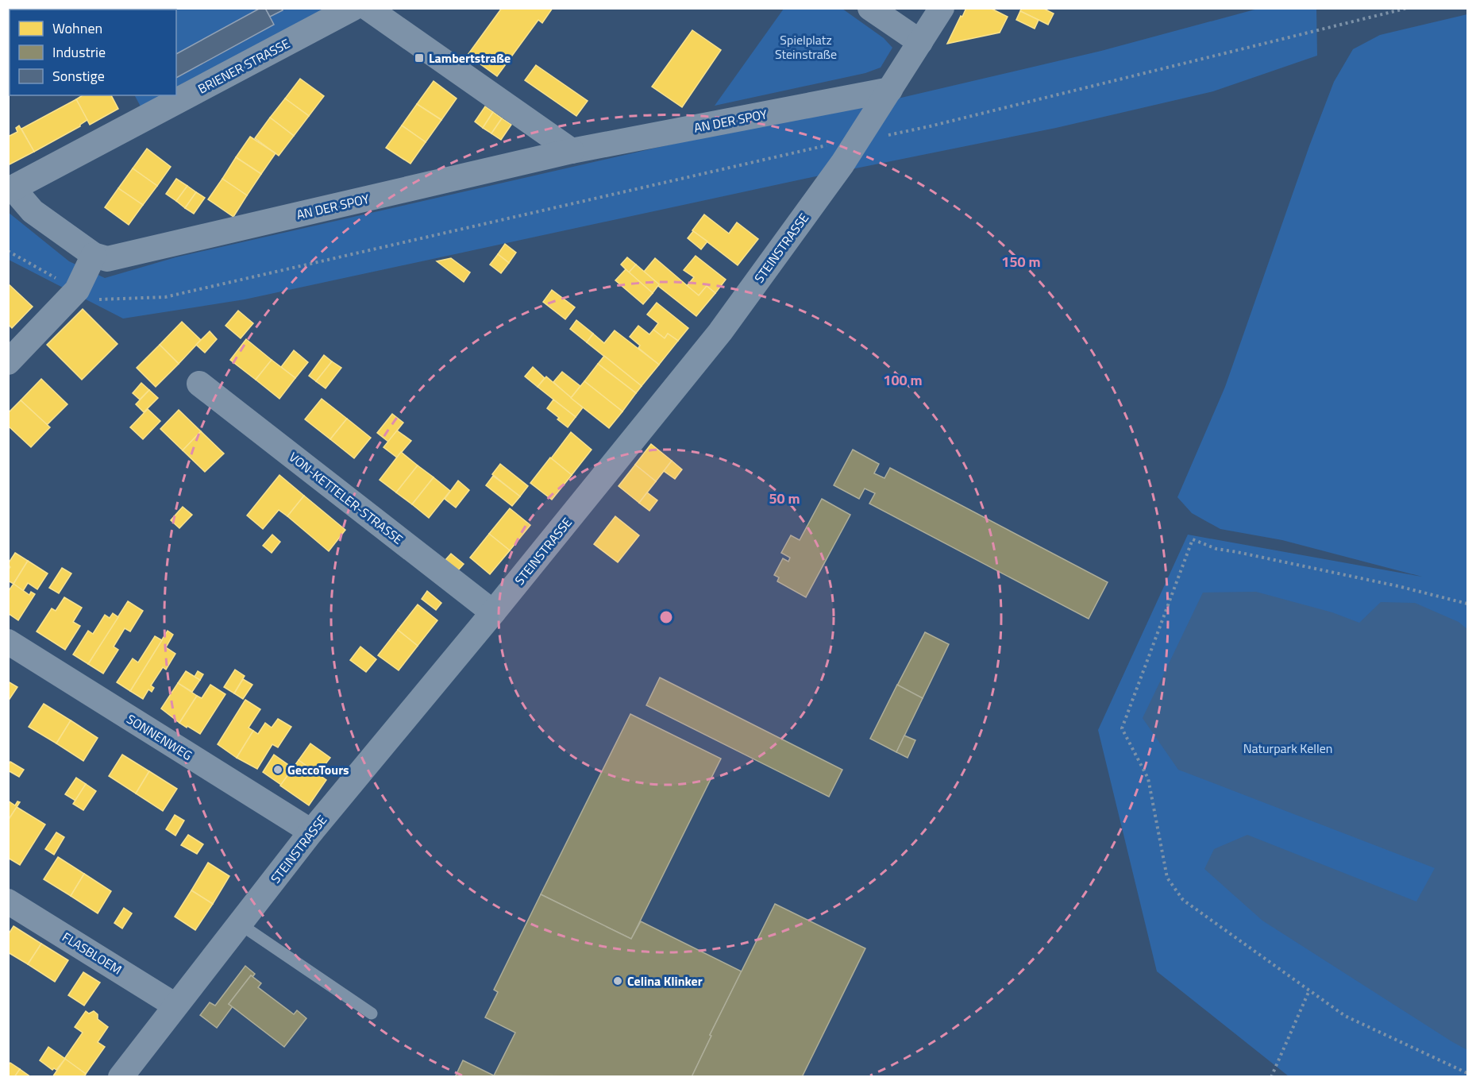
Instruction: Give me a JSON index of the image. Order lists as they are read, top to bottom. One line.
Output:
{"streets":{"street":["BRIENER STRASSE","AN DER SPOY","STEINSTRASSE","VON-KETTELER-STRASSE","SONNENWEG","FLASBLOEM"]},"crossings":[["AN DER SPOY","STEINSTRASSE"],["STEINSTRASSE","VON-KETTELER-STRASSE"],["STEINSTRASSE","SONNENWEG"],["STEINSTRASSE","FLASBLOEM"]],"parks":["Spielplatz Steinstraße","Naturpark Kellen"],"places":{"transit":["Lambertstraße"],"other":["GeccoTours","Celina Klinker"]},"legend":["Wohnen","Industrie","Sonstige"],"rings":["150 m","100 m","50 m"]}
